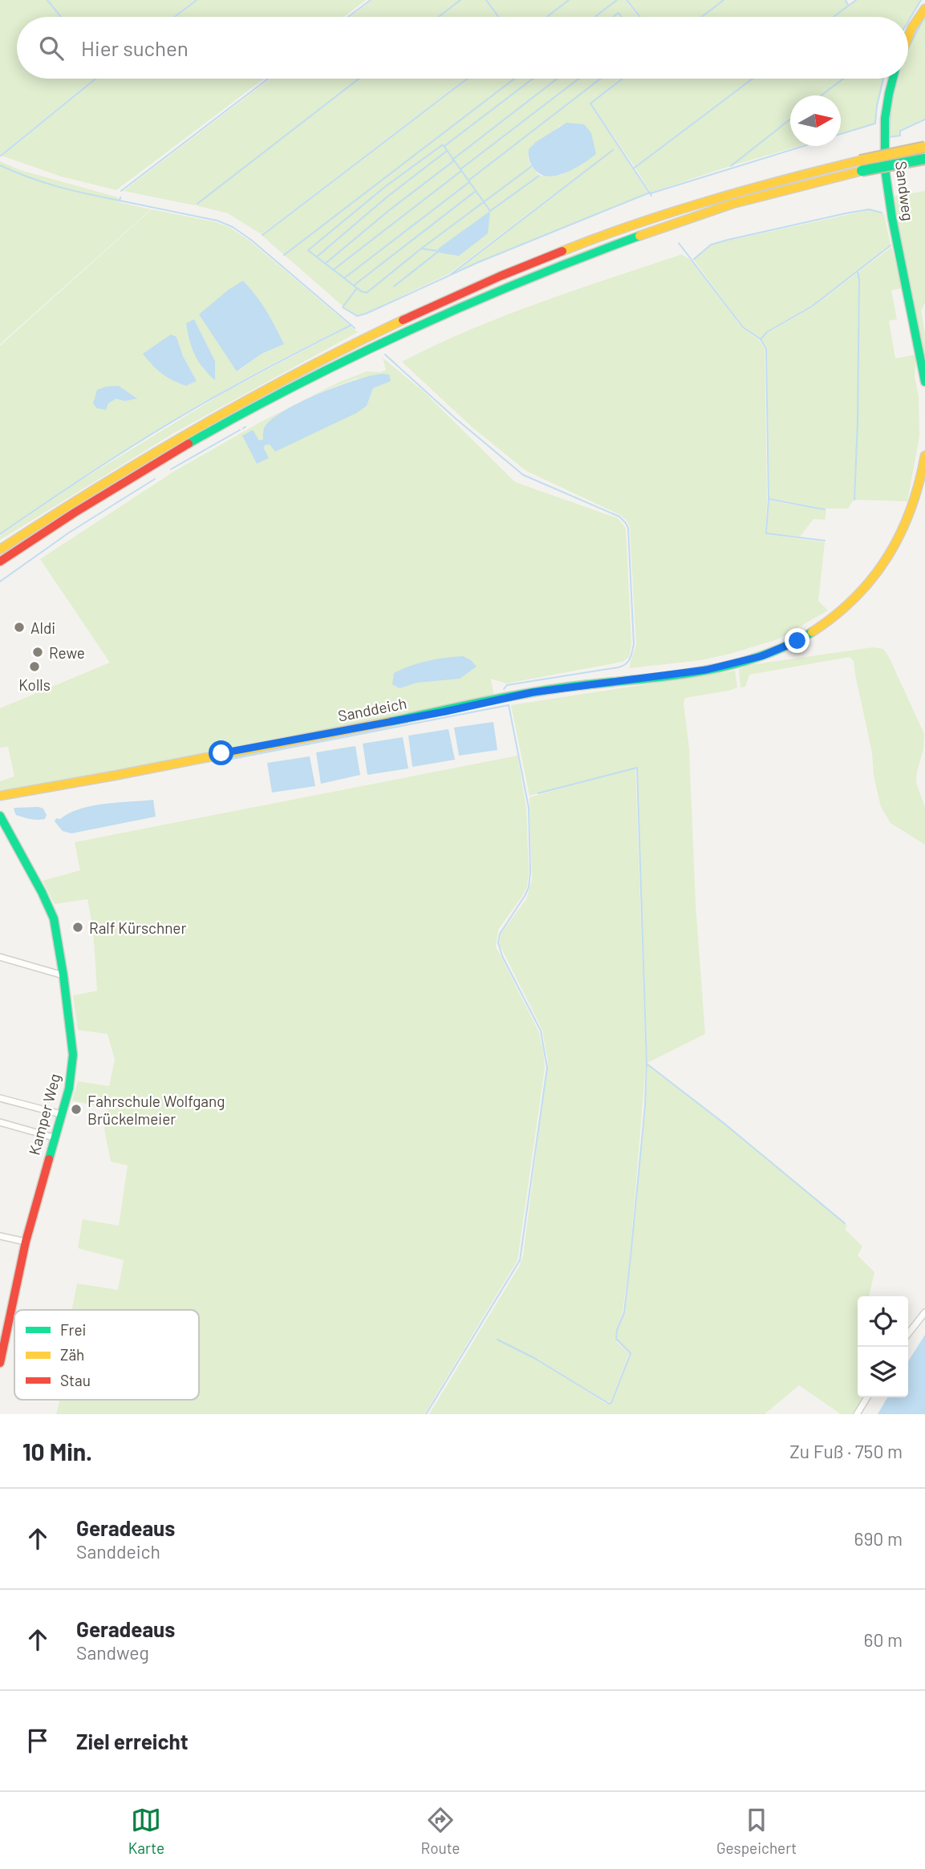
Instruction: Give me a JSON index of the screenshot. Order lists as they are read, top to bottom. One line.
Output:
{"streets":{"main road":["Sandweg","Sanddeich","Kamper Weg"]},"places":["Aldi","Rewe","Kolls","Ralf Kürschner","Fahrschule Wolfgang Brückelmeier"],"legend":["Frei","Zäh","Stau"],"north":"right","page":{"search":"Hier suchen","heading":["10 Min.","Zu Fuß · 750 m"],"list":[["Geradeaus","Sanddeich","690 m"],["Geradeaus","Sandweg","60 m"],"Ziel erreicht"],"nav":["Karte","Route","Gespeichert"]}}
